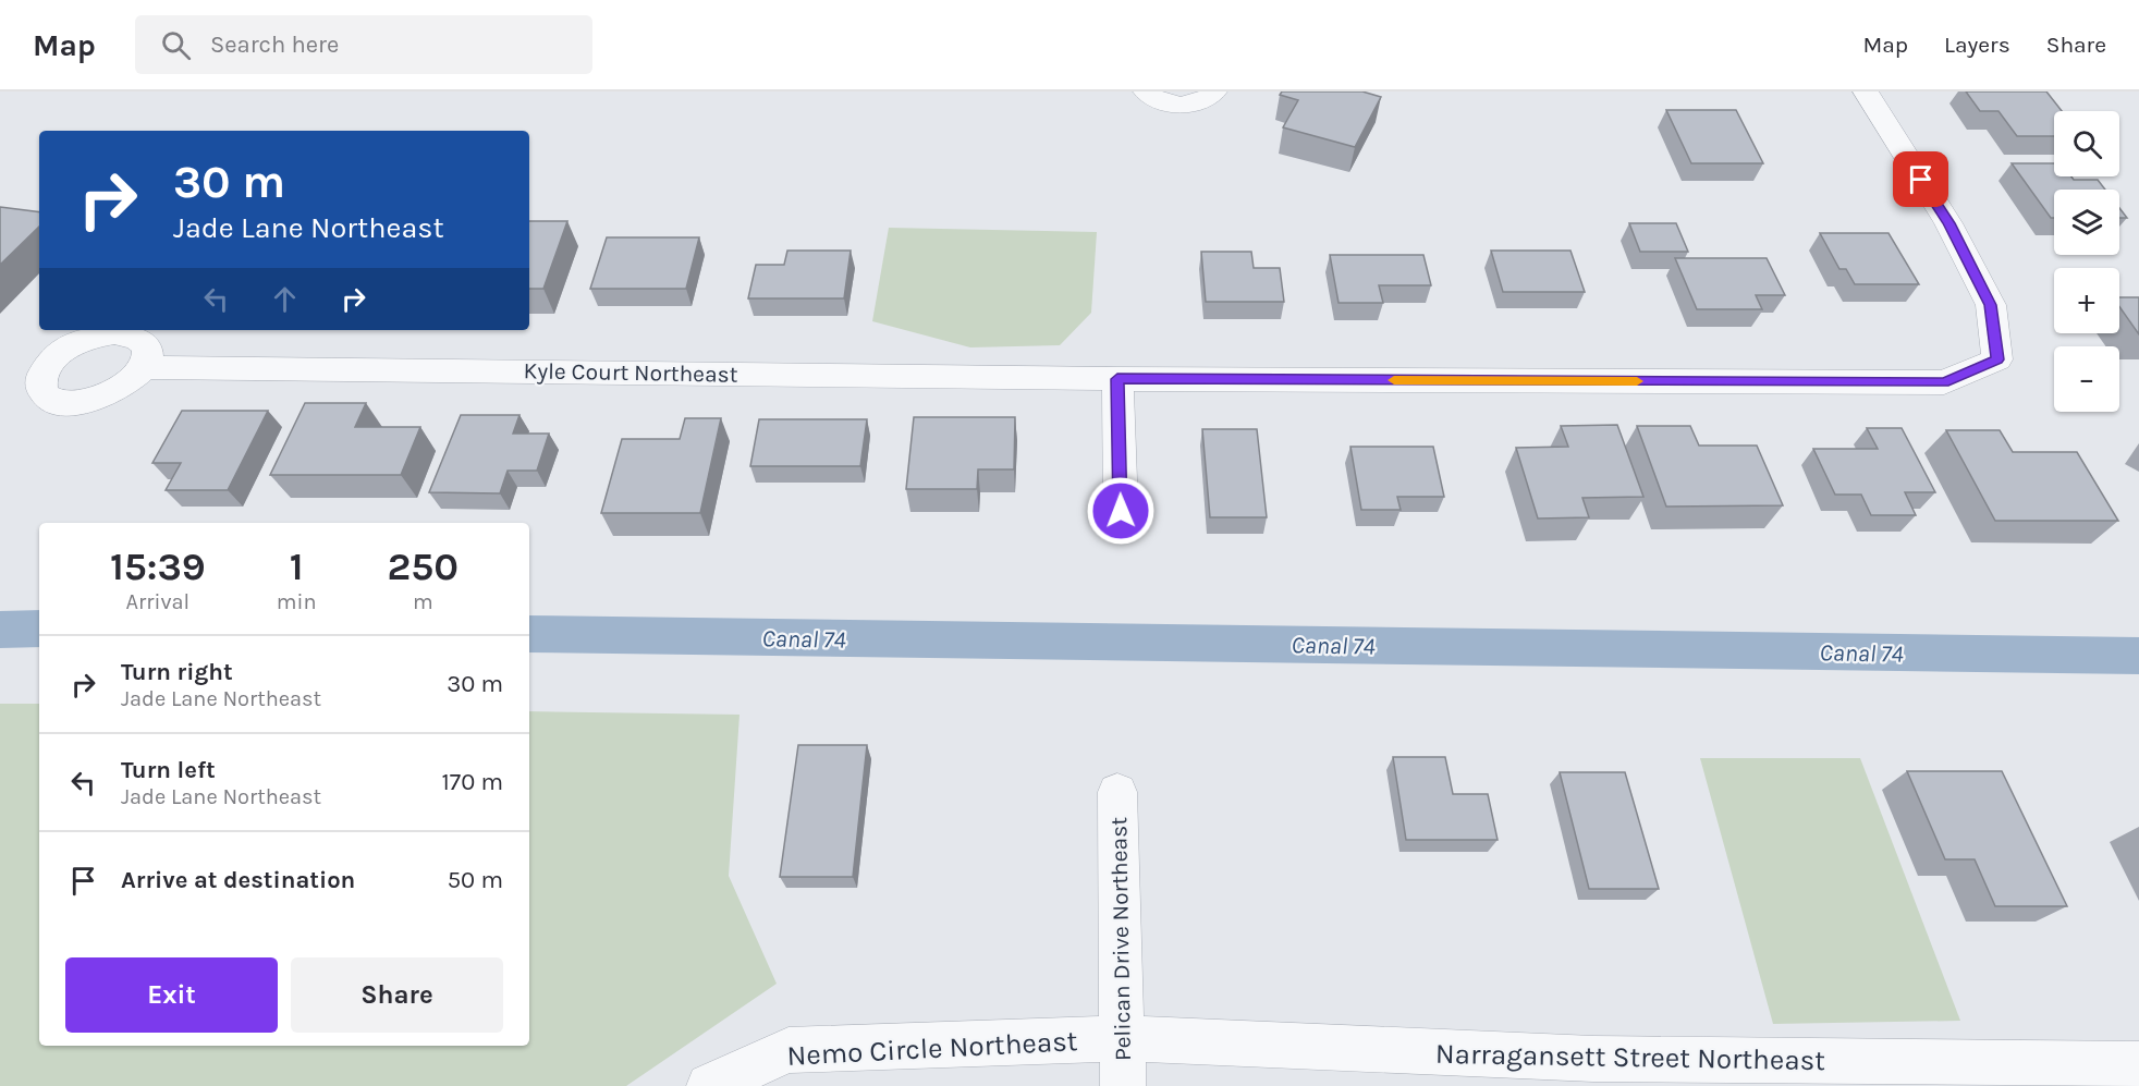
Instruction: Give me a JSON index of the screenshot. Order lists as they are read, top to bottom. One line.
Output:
{"streets":{"street":["Kyle Court Northeast","Pelican Drive Northeast","Nemo Circle Northeast","Narragansett Street Northeast"]},"crossings":[["Pelican Drive Northeast","Nemo Circle Northeast"],["Pelican Drive Northeast","Narragansett Street Northeast"],["Nemo Circle Northeast","Narragansett Street Northeast"]],"water":["Canal 74"],"page":{"header":"Map","search":"Search here","nav":["Map","Layers","Share"],"map_buttons":["+","−"],"turn":["30 m","Jade Lane Northeast"],"eta":["15:39","Arrival","1","min","250","m"],"list":[{"name":"Turn right","note":"Jade Lane Northeast","value":"30 m"},{"name":"Turn left","note":"Jade Lane Northeast","value":"170 m"},{"name":"Arrive at destination","value":"50 m"}],"buttons":["Exit","Share"]}}
